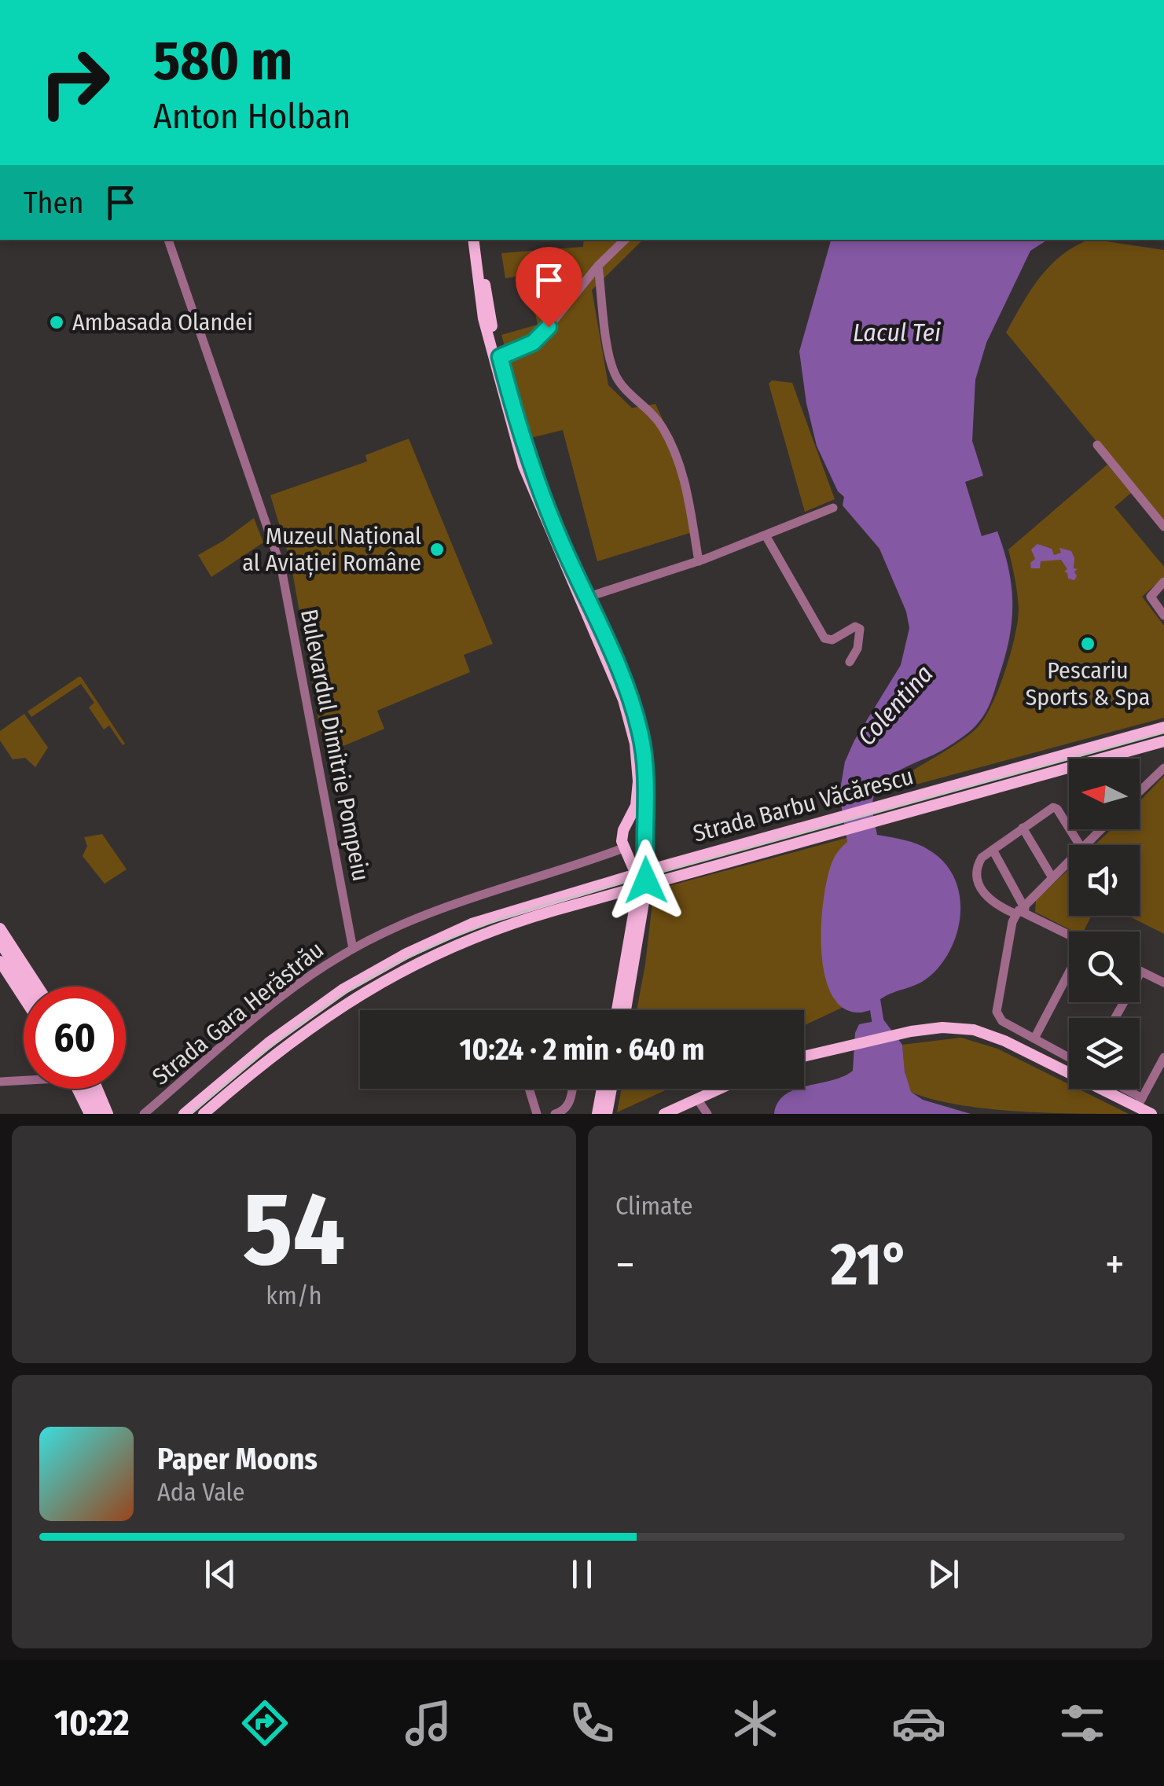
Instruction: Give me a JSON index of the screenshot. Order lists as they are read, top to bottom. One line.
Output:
{"streets":{"main road":["Strada Barbu Văcărescu"],"street":["Bulevardul Dimitrie Pompeiu","Strada Gara Herăstrău"]},"crossings":[["Bulevardul Dimitrie Pompeiu","Strada Gara Herăstrău"]],"water":["Lacul Tei","Colentina"],"places":["Ambasada Olandei","Muzeul Național al Aviației Române","Pescariu Sports & Spa"],"north":"left","page":{"turn":["580 m","Anton Holban"],"then":"Then","limit":"60","trip":"10:24 · 2 min · 640 m","tile":[["54","km/h"],"Climate"],"heat":["−","21°","+"],"song":["Paper Moons","Ada Vale"],"tabs":"10:22"}}
